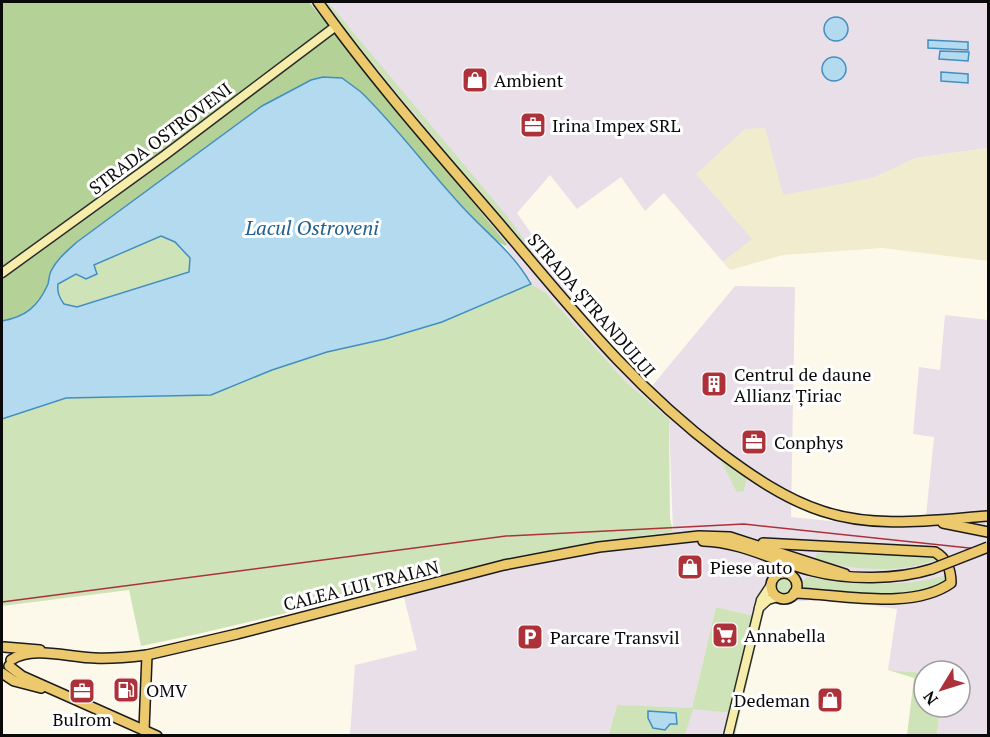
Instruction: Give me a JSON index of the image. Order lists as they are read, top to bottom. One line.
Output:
{"streets":{"main road":["STRADA ȘTRANDULUI","CALEA LUI TRAIAN"],"street":["STRADA OSTROVENI"]},"crossings":[["STRADA OSTROVENI","STRADA ȘTRANDULUI"]],"water":["Lacul Ostroveni"],"places":{"shop":["Ambient","Piese auto","Dedeman"],"office":["Irina Impex SRL","Conphys","Bulrom"],"building":["Centrul de daune Allianz Țiriac"],"supermarket":["Annabella"],"parking":["Parcare Transvil"],"fuel station":["OMV"]},"north":"bottom left"}
